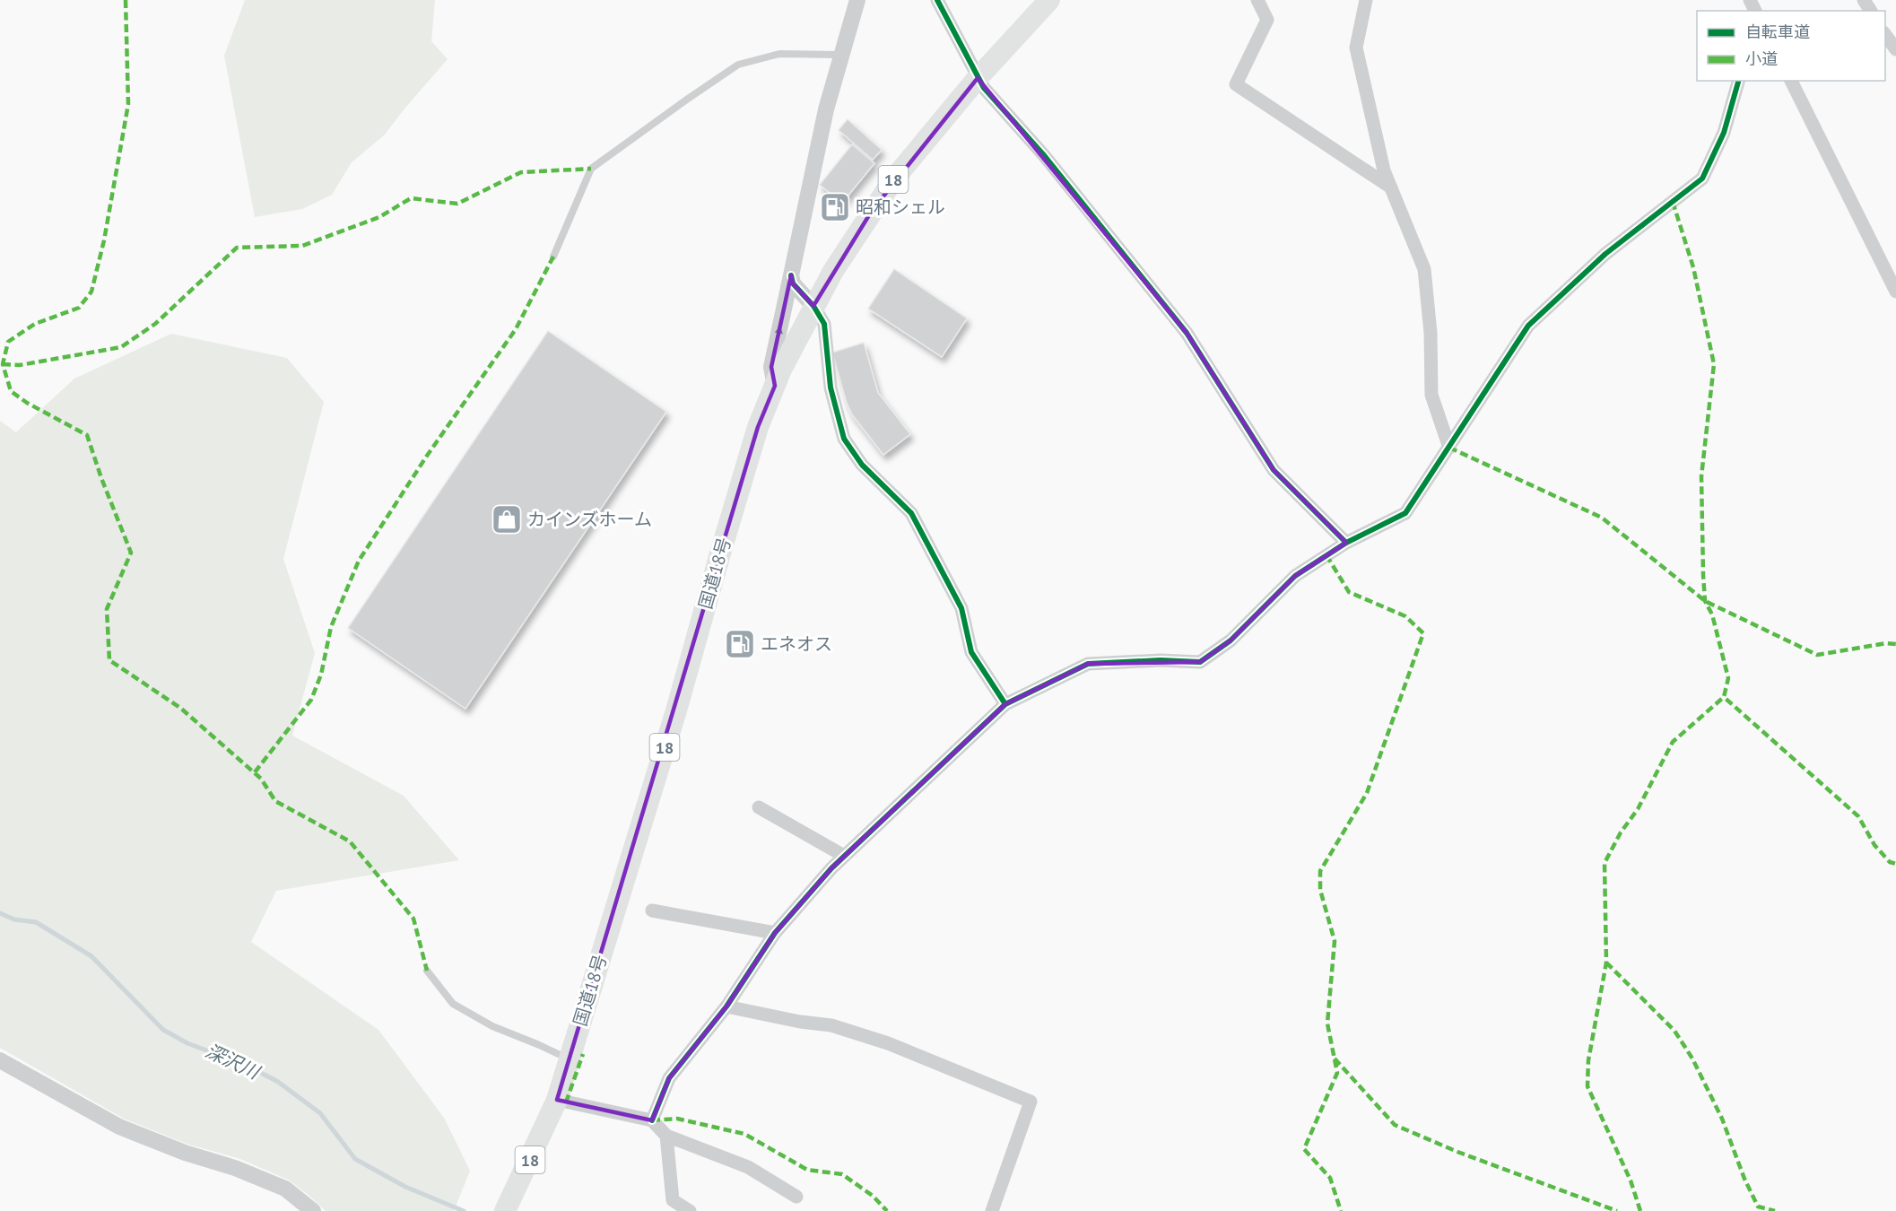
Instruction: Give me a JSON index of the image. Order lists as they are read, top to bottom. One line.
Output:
{"streets":{"highway":["18","国道18号"]},"water":["深沢川"],"places":{"fuel station":["昭和シェル","エネオス"],"shop":["カインズホーム"]},"legend":["自転車道","小道"]}
